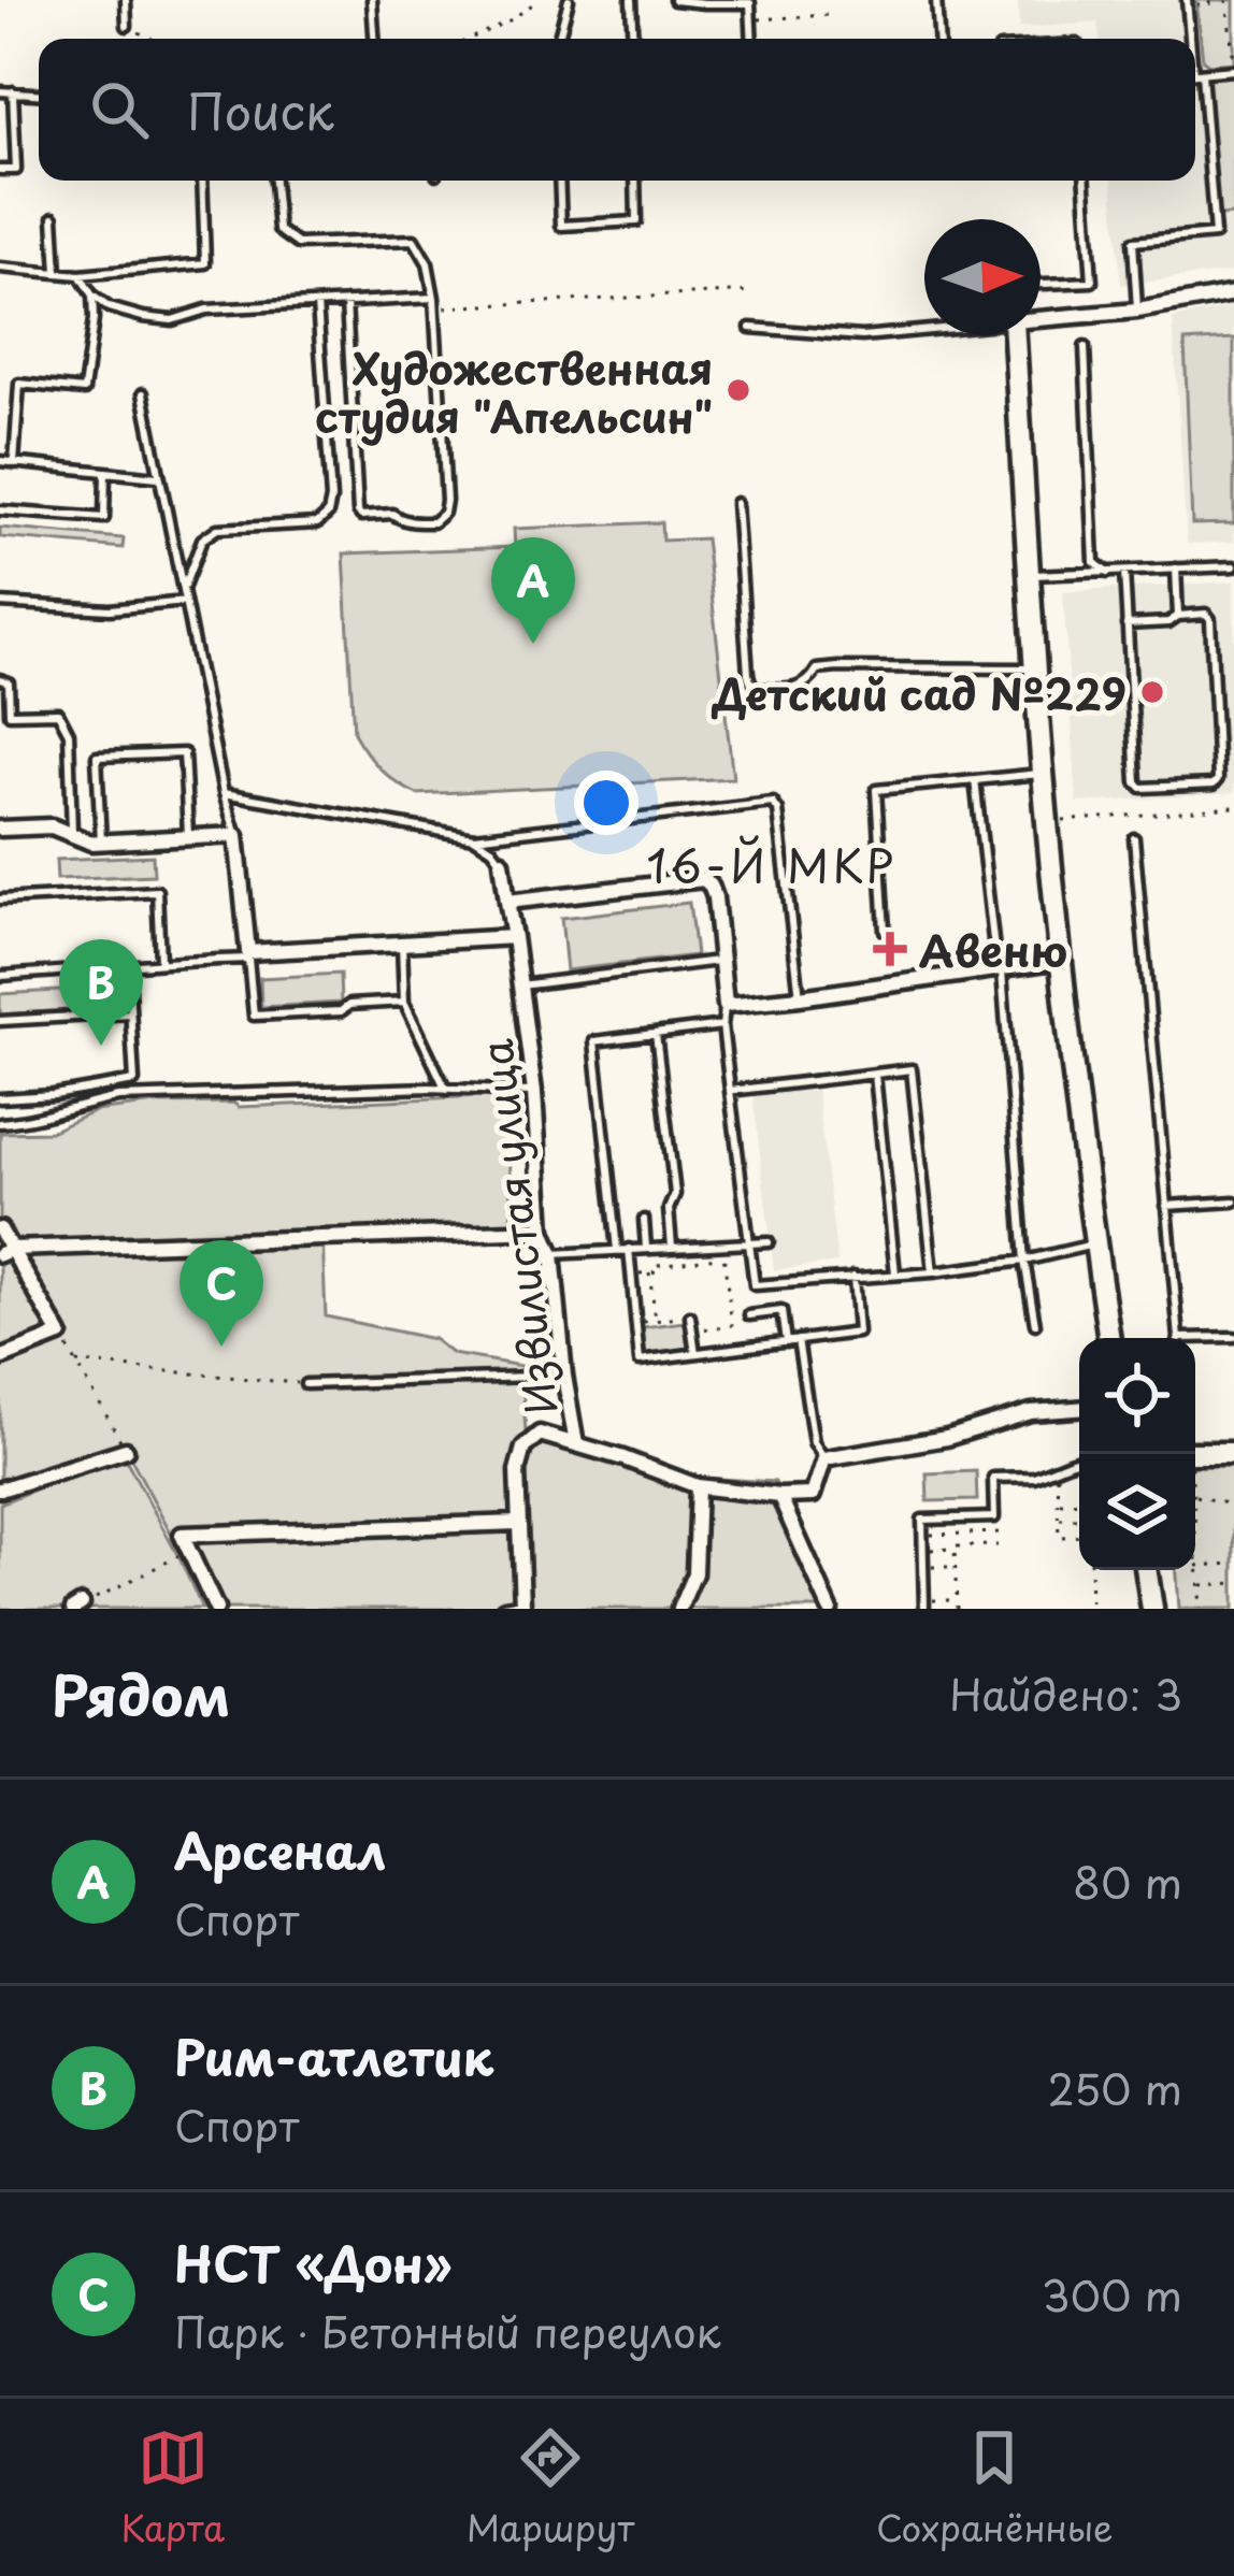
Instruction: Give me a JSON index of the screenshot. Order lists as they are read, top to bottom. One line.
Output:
{"streets":{"street":["Извилистая улица"]},"districts":["16-Й МКР"],"places":{"other":["Художественная студия \"Апельсин\"","Детский сад №229"],"health":["Авеню"]},"north":"right","page":{"search":"Поиск","pins":["A","B","C"],"heading":["Рядом","Найдено: 3"],"list":[{"mark":"A","name":"Арсенал","note":"Спорт","value":"80 m"},{"mark":"B","name":"Рим-атлетик","note":"Спорт","value":"250 m"},{"mark":"C","name":"НСТ «Дон»","note":"Парк · Бетонный переулок","value":"300 m"}],"nav":["Карта","Маршрут","Сохранённые"]}}
